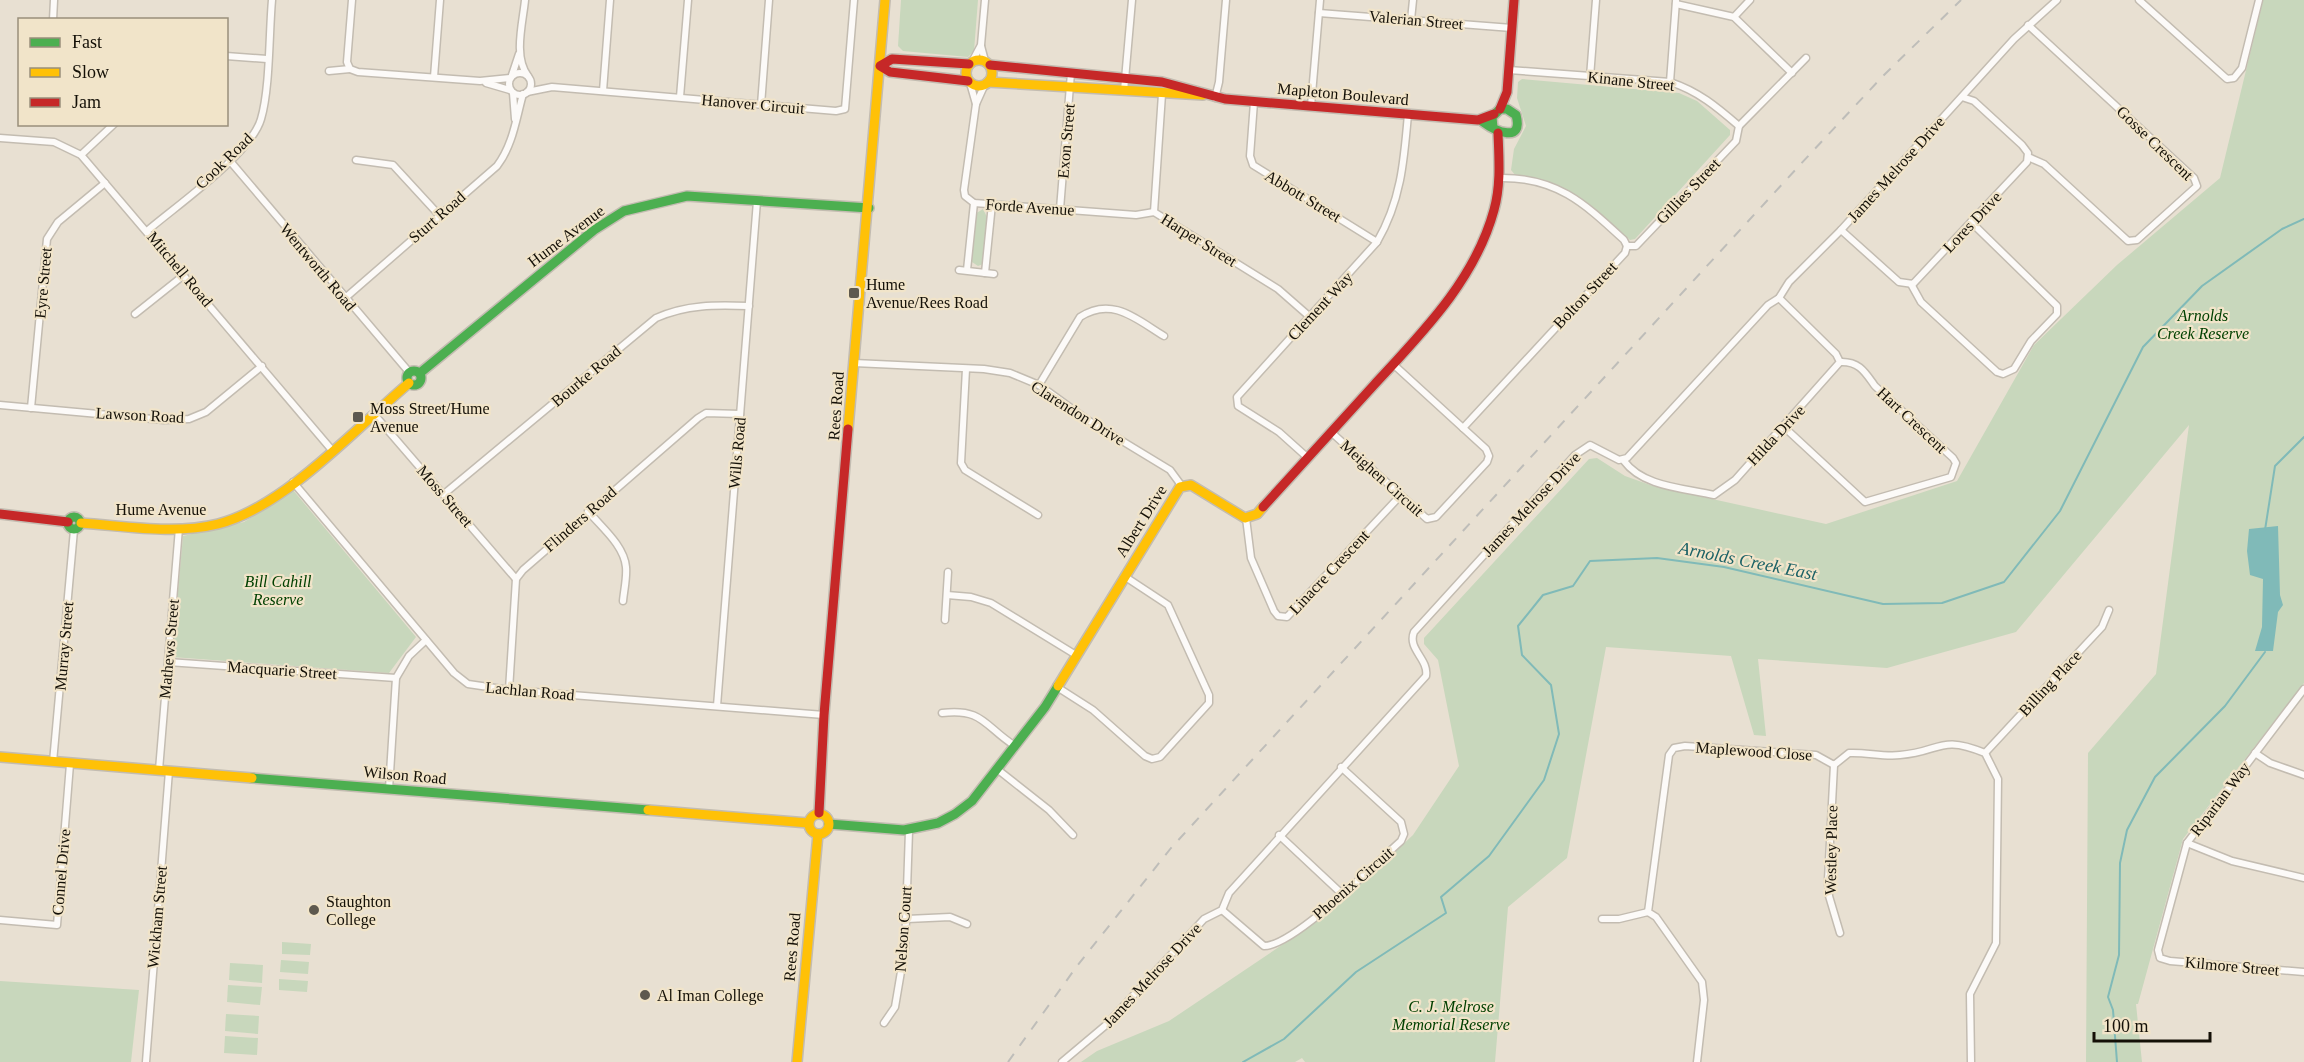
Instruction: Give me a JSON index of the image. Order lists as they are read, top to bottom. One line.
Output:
{"streets":{"street":["Valerian Street","Kinane Street","Mapleton Boulevard","Hanover Circuit","Exon Street","Gosse Crescent","Cook Road","James Melrose Drive","Gillies Street","Abbott Street","Forde Avenue","Sturt Road","Lores Drive","Hume Avenue","Harper Street","Wentworth Road","Mitchell Road","Eyre Street","Bolton Street","Clement Way","Bourke Road","Rees Road","Clarendon Drive","Lawson Road","Hart Crescent","Hilda Drive","Wills Road","Meighen Circuit","Moss Street","Flinders Road","Albert Drive","Linacre Crescent","Murray Street","Mathews Street","Macquarie Street","Billing Place","Lachlan Road","Maplewood Close","Wilson Road","Riparian Way","Westley Place","Connel Drive","Phoenix Circuit","Wickham Street","Nelson Court","Kilmore Street"]},"crossings":[["Kinane Street","Gillies Street"],["Mapleton Boulevard","Exon Street"],["Mapleton Boulevard","Abbott Street"],["Mapleton Boulevard","Forde Avenue"],["Mapleton Boulevard","Harper Street"],["Mapleton Boulevard","Clement Way"],["Exon Street","Forde Avenue"],["Gosse Crescent","James Melrose Drive"],["Gosse Crescent","Lores Drive"],["Cook Road","Wentworth Road"],["Cook Road","Mitchell Road"],["James Melrose Drive","Hilda Drive"],["James Melrose Drive","Phoenix Circuit"],["Gillies Street","Bolton Street"],["Abbott Street","Clement Way"],["Forde Avenue","Harper Street"],["Sturt Road","Wentworth Road"],["Hume Avenue","Mitchell Road"],["Hume Avenue","Rees Road"],["Hume Avenue","Wills Road"],["Hume Avenue","Moss Street"],["Hume Avenue","Murray Street"],["Hume Avenue","Mathews Street"],["Hume Avenue","Lachlan Road"],["Harper Street","Clement Way"],["Mitchell Road","Eyre Street"],["Mitchell Road","Lawson Road"],["Eyre Street","Lawson Road"],["Bolton Street","Meighen Circuit"],["Bourke Road","Wills Road"],["Bourke Road","Moss Street"],["Rees Road","Clarendon Drive"],["Rees Road","Albert Drive"],["Rees Road","Lachlan Road"],["Rees Road","Wilson Road"],["Clarendon Drive","Albert Drive"],["Hart Crescent","Hilda Drive"],["Wills Road","Flinders Road"],["Wills Road","Lachlan Road"],["Meighen Circuit","Linacre Crescent"],["Moss Street","Flinders Road"],["Albert Drive","Linacre Crescent"],["Albert Drive","Wilson Road"],["Albert Drive","Nelson Court"],["Murray Street","Wilson Road"],["Mathews Street","Macquarie Street"],["Mathews Street","Wilson Road"],["Mathews Street","Wickham Street"],["Billing Place","Maplewood Close"],["Maplewood Close","Westley Place"],["Wilson Road","Connel Drive"],["Wilson Road","Wickham Street"],["Riparian Way","Kilmore Street"]],"water":["Arnolds Creek East"],"parks":["Arnolds Creek Reserve","Bill Cahill Reserve","C. J. Melrose Memorial Reserve"],"places":{"transit":["Hume Avenue/Rees Road","Moss Street/Hume Avenue"],"other":["Staughton College","Al Iman College"]},"legend":["Fast","Slow","Jam"],"scale_bar":"100 m"}
